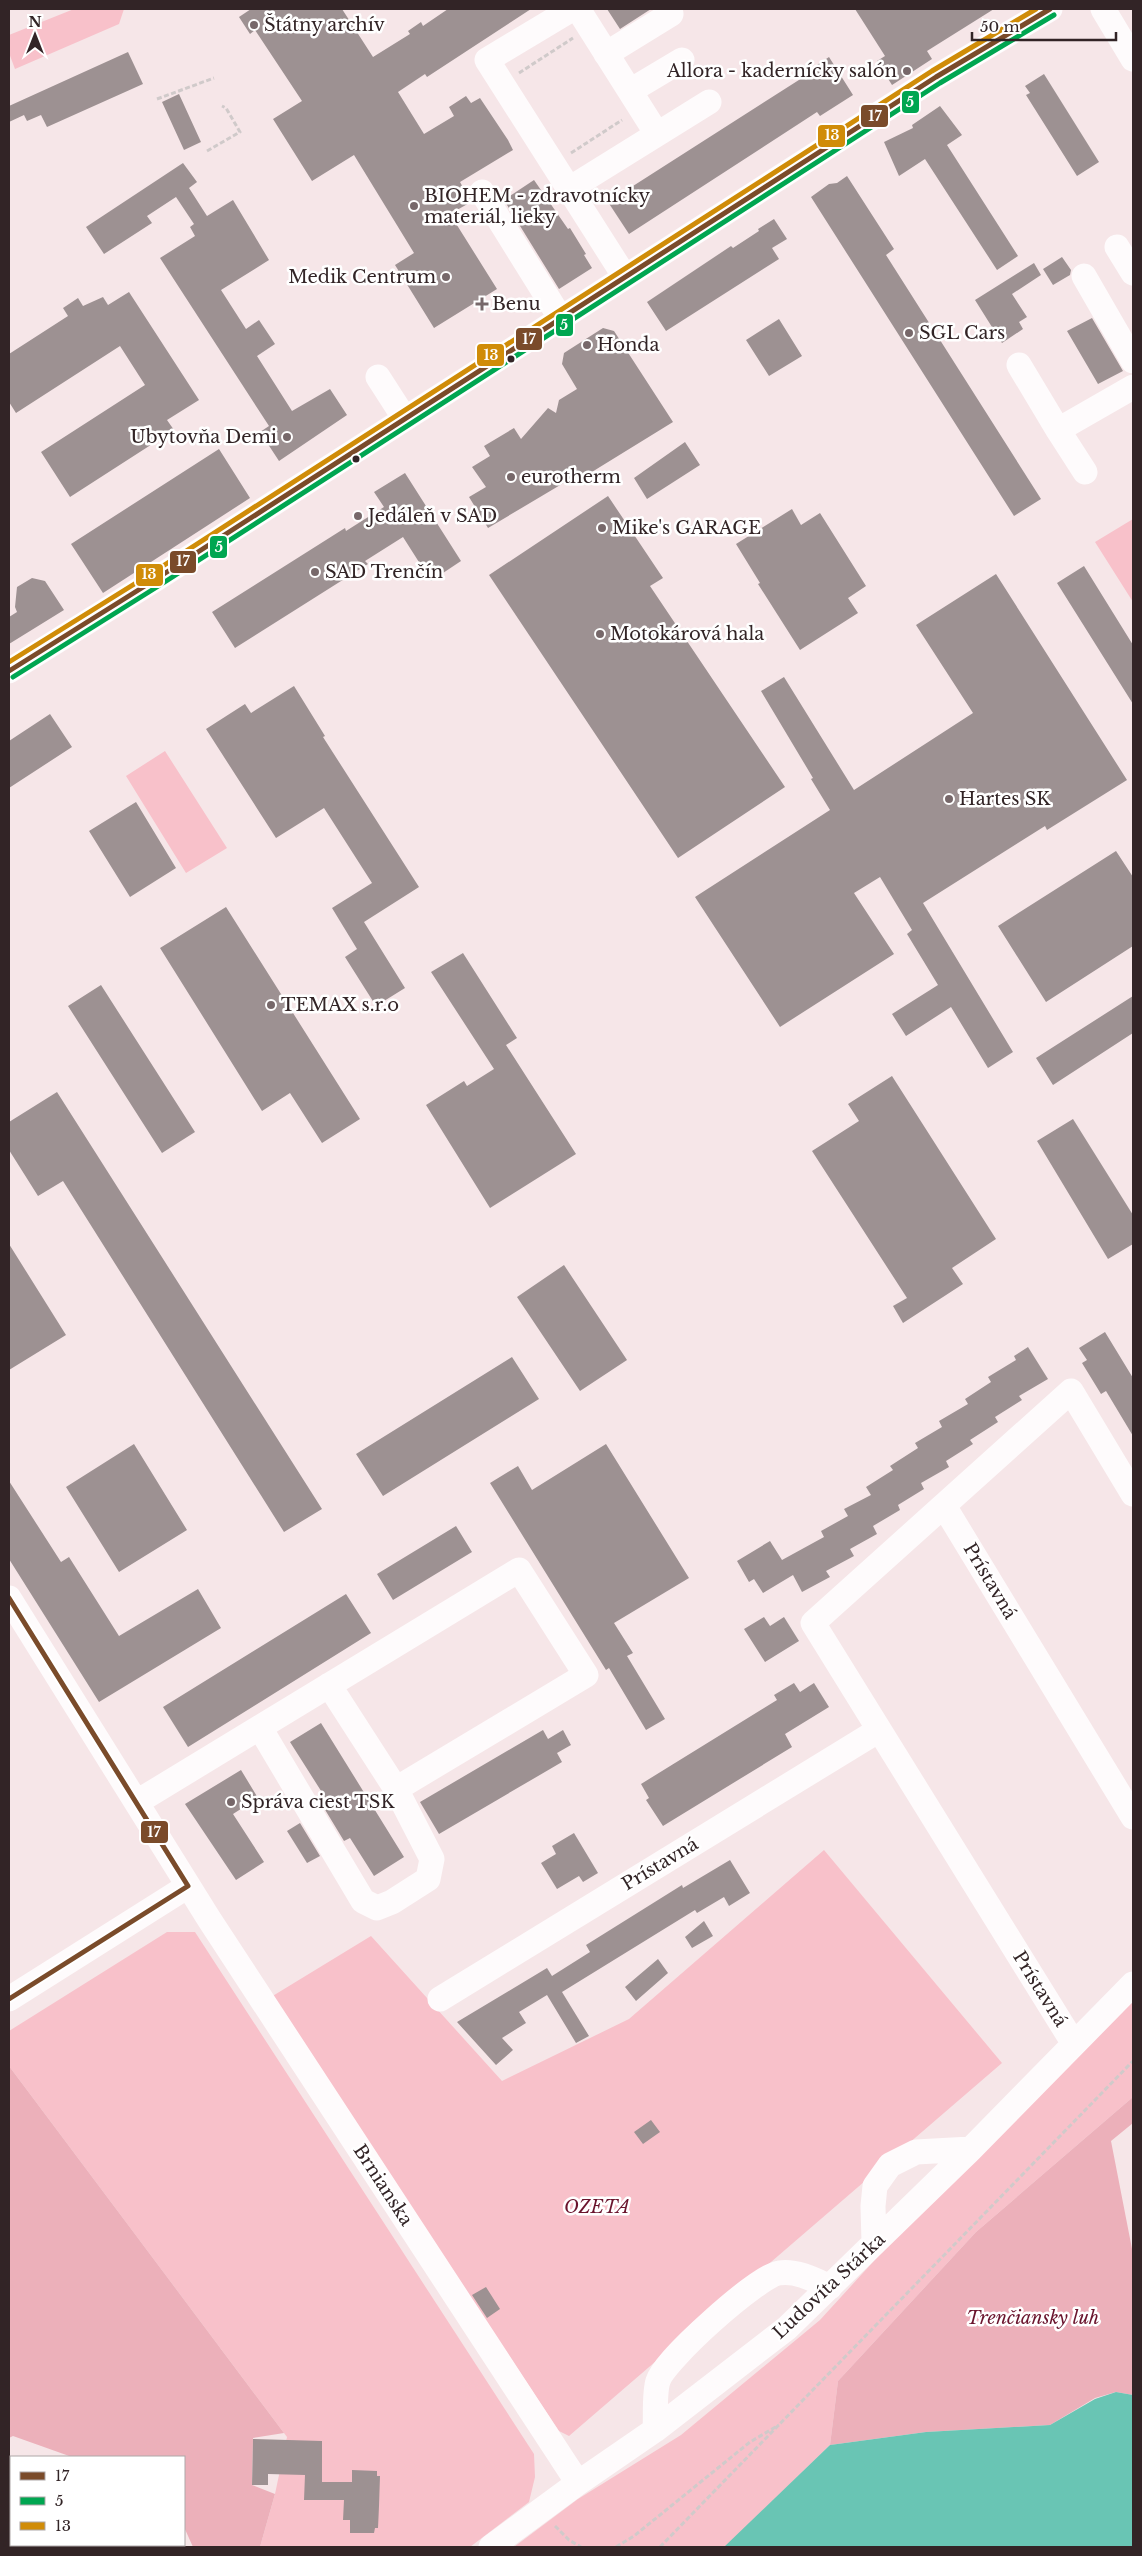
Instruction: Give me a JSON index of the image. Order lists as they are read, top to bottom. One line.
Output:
{"streets":{"street":["Prístavná","Brnianska","Ľudovíta Stárka"]},"crossings":[["Prístavná","Ľudovíta Stárka"],["Brnianska","Ľudovíta Stárka"]],"parks":["OZETA","Trenčiansky luh"],"places":{"other":["Štátny archív","Allora - kadernícky salón","BIOHEM - zdravotnícky materiál, lieky","Medik Centrum","SGL Cars","Honda","Ubytovňa Demi","eurotherm","Jedáleň v SAD","Mike's GARAGE","SAD Trenčín","Motokárová hala","Hartes SK","TEMAX s.r.o","Správa ciest TSK"],"health":["Benu"]},"lines":["transit line 17","transit line 13","transit line 5"],"legend":["17","5","13"],"scale_bar":"50 m","north":"top"}
